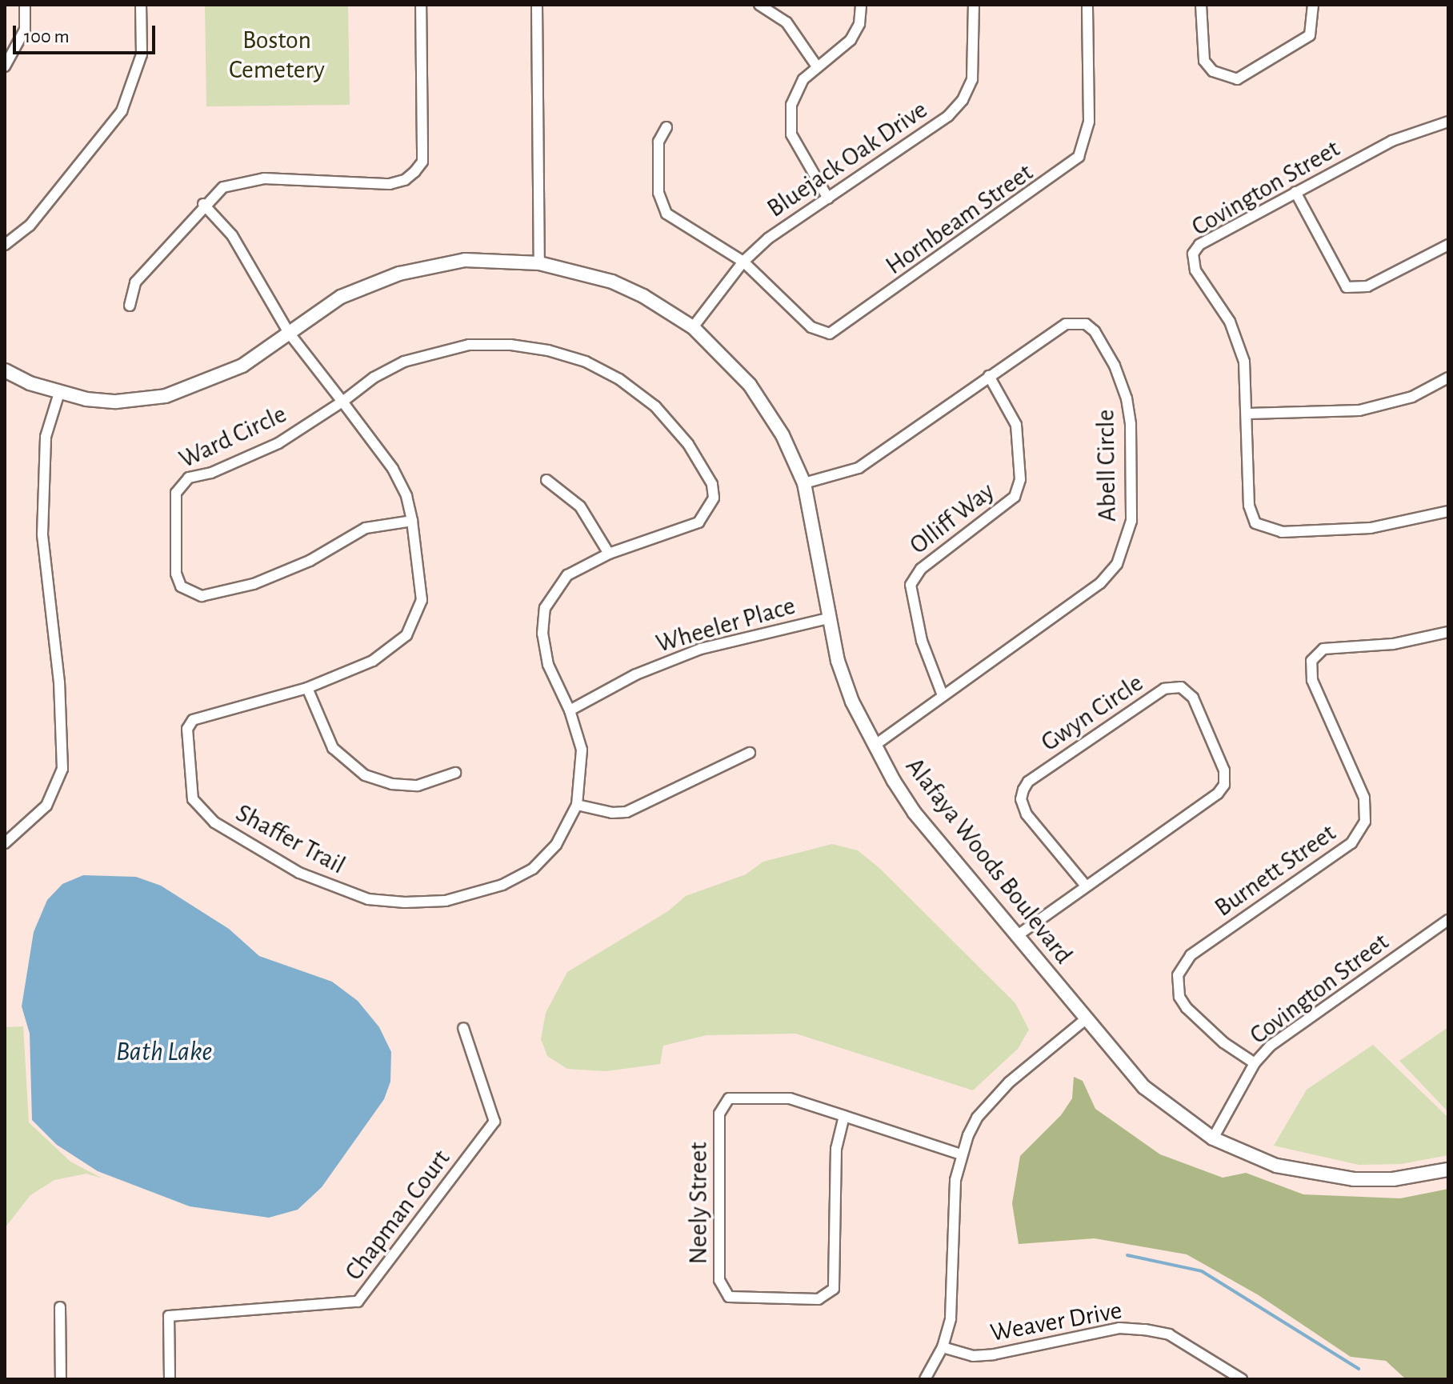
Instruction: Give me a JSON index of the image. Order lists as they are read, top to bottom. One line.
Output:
{"streets":{"street":["Bluejack Oak Drive","Covington Street","Hornbeam Street","Ward Circle","Abell Circle","Olliff Way","Wheeler Place","Gwyn Circle","Shaffer Trail","Alafaya Woods Boulevard","Burnett Street","Neely Street","Chapman Court","Weaver Drive"]},"crossings":[["Bluejack Oak Drive","Hornbeam Street"],["Bluejack Oak Drive","Alafaya Woods Boulevard"],["Covington Street","Alafaya Woods Boulevard"],["Covington Street","Burnett Street"],["Ward Circle","Shaffer Trail"],["Abell Circle","Olliff Way"],["Abell Circle","Alafaya Woods Boulevard"],["Wheeler Place","Shaffer Trail"],["Wheeler Place","Alafaya Woods Boulevard"],["Gwyn Circle","Alafaya Woods Boulevard"],["Shaffer Trail","Alafaya Woods Boulevard"]],"water":["Bath Lake"],"parks":["Boston Cemetery"],"scale_bar":"100 m"}
